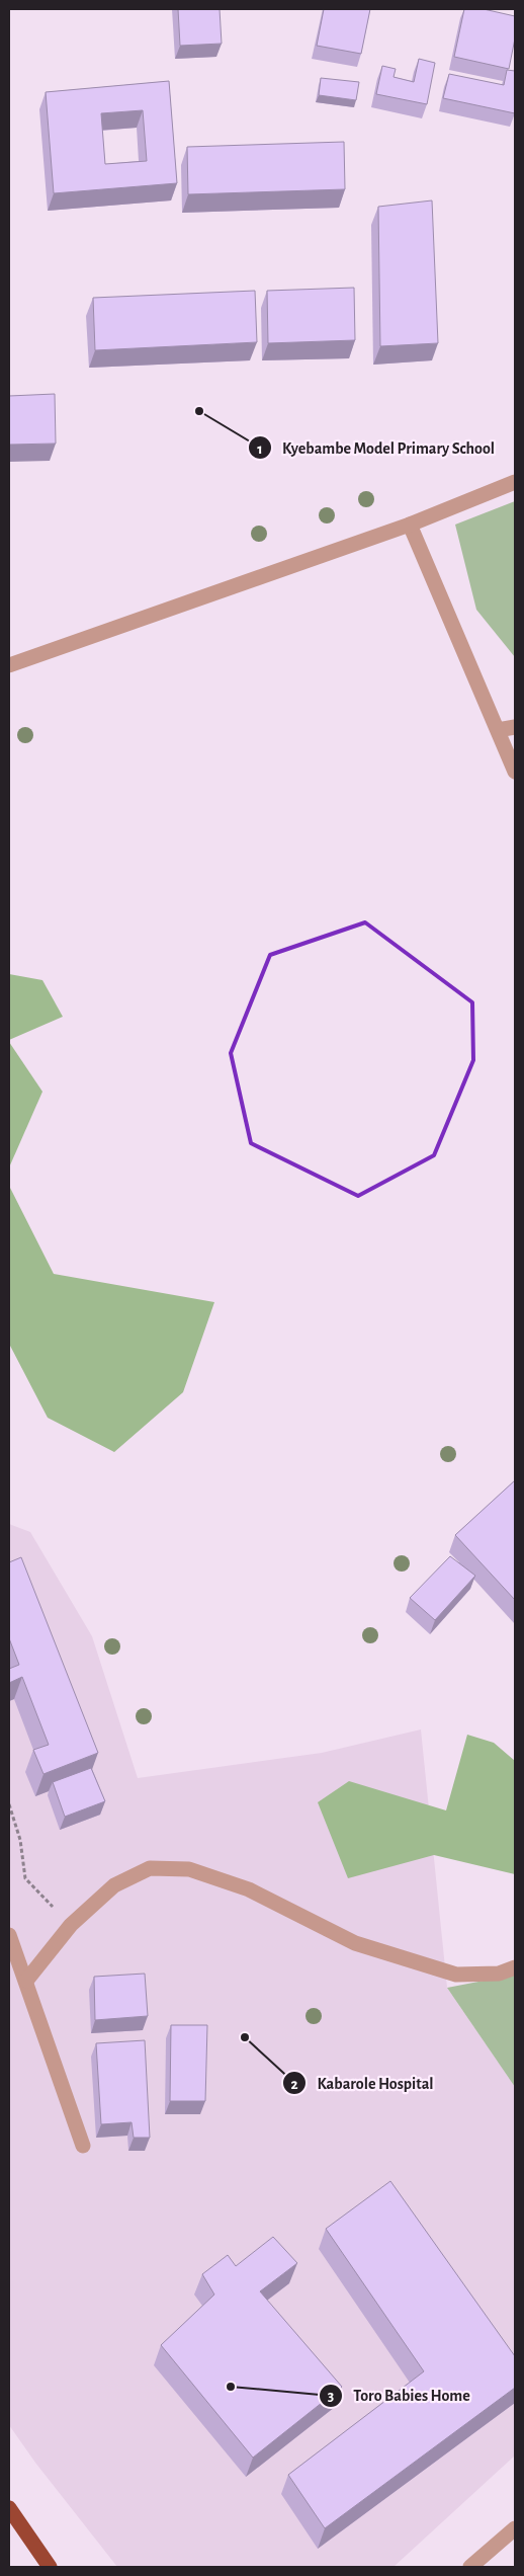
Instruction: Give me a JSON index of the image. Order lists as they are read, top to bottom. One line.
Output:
{"places":["Kyebambe Model Primary School","Kabarole Hospital","Toro Babies Home"]}
